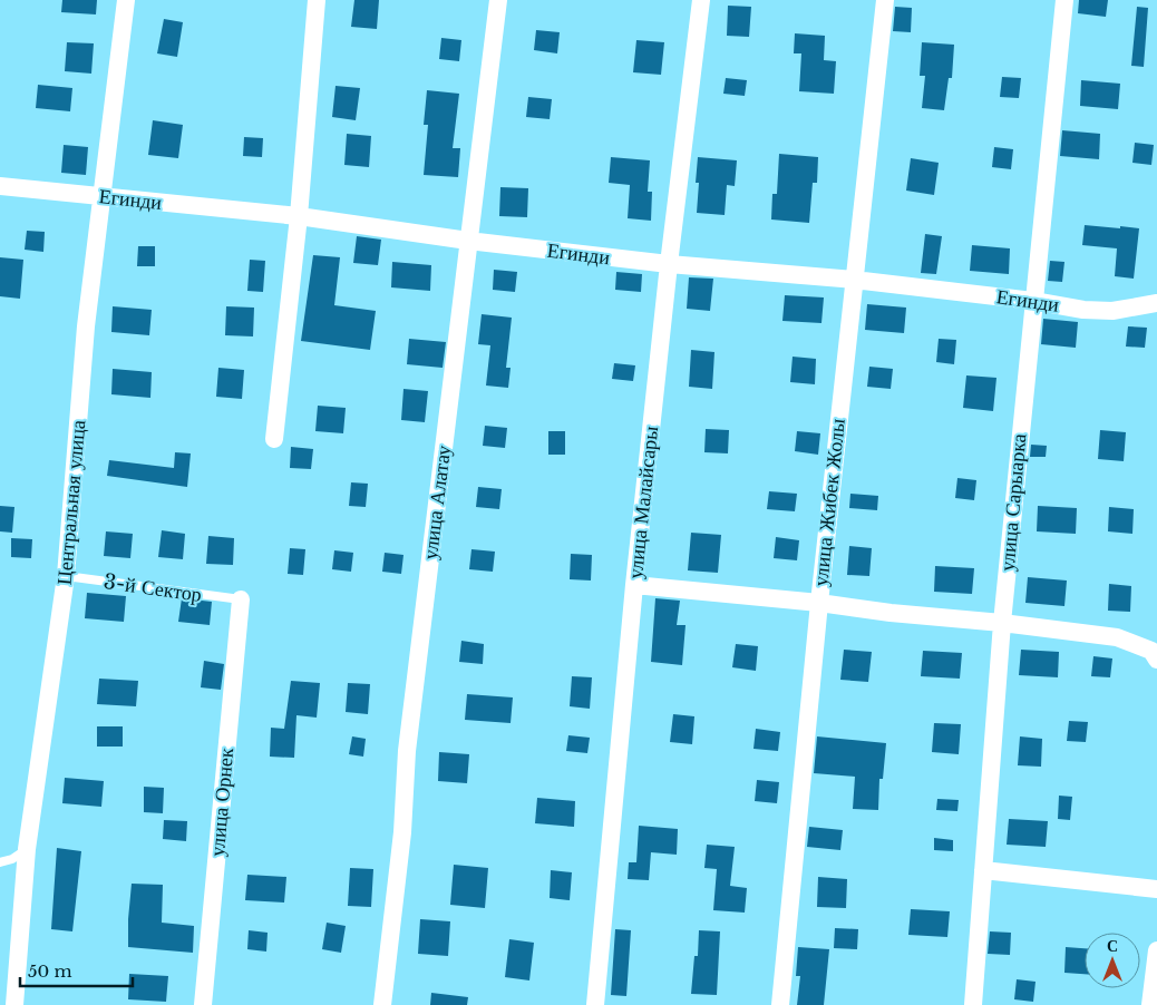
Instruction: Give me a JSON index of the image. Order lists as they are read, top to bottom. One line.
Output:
{"streets":{"street":["Егинди","Центральная улица","улица Алатау","улица Малайсары","улица Жибек Жолы","улица Сарыарка","улица Орнек"],"lane":["3-й Сектор"]},"crossings":[["Егинди","Центральная улица"],["Егинди","улица Алатау"],["Егинди","улица Малайсары"],["Егинди","улица Жибек Жолы"],["Егинди","улица Сарыарка"],["Центральная улица","3-й Сектор"],["3-й Сектор","улица Орнек"]],"scale_bar":"50 m","north":"top"}
